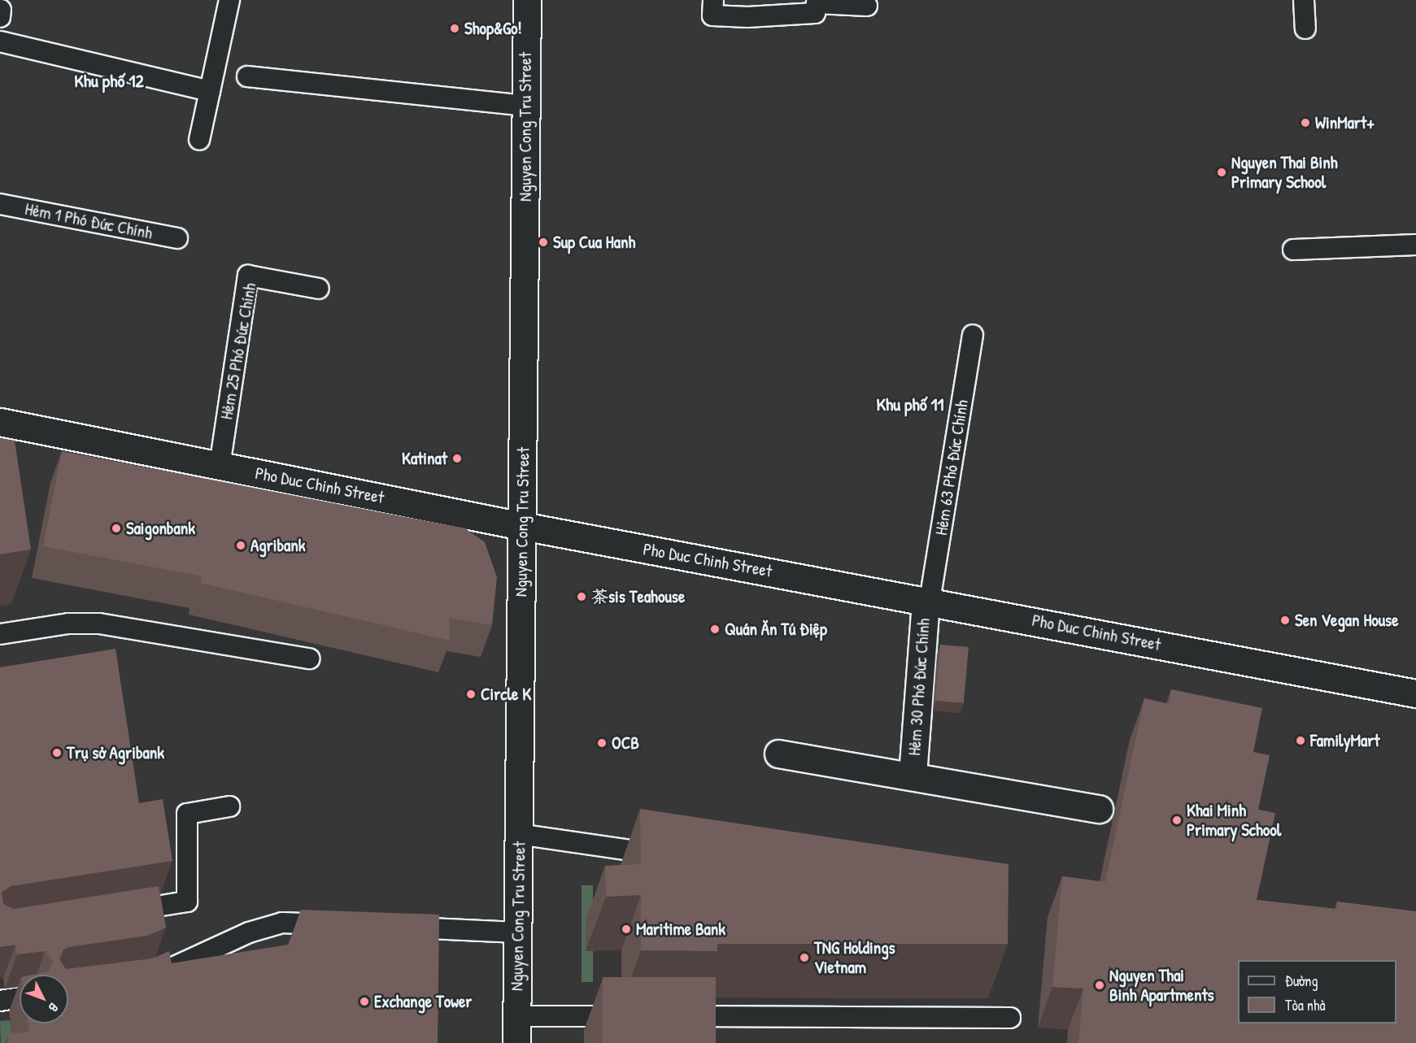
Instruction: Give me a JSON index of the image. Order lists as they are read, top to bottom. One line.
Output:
{"streets":{"street":["Nguyen Cong Tru Street","Pho Duc Chinh Street","Hẻm 30 Phó Đức Chính"],"lane":["Hẻm 1 Phó Ðức Chính","Hẻm 25 Phó Ðức Chính","Hẻm 63 Phó Đức Chính"]},"crossings":[["Nguyen Cong Tru Street","Pho Duc Chinh Street"],["Hẻm 25 Phó Ðức Chính","Pho Duc Chinh Street"],["Hẻm 63 Phó Đức Chính","Pho Duc Chinh Street"],["Hẻm 63 Phó Đức Chính","Hẻm 30 Phó Đức Chính"],["Pho Duc Chinh Street","Hẻm 30 Phó Đức Chính"]],"districts":["Khu phố 12","Khu phố 11"],"places":["Shop&Go!","WinMart+","Nguyen Thai Binh Primary School","Sup Cua Hanh","Katinat","Saigonbank","Agribank","茶sis Teahouse","Sen Vegan House","Quán Ăn Tú Điệp","Circle K","FamilyMart","OCB","Trụ sở Agribank","Khai Minh Primary School","Maritime Bank","TNG Holdings Vietnam","Nguyen Thai Binh Apartments","Exchange Tower"],"legend":["Đường","Tòa nhà"],"north":"bottom right"}
